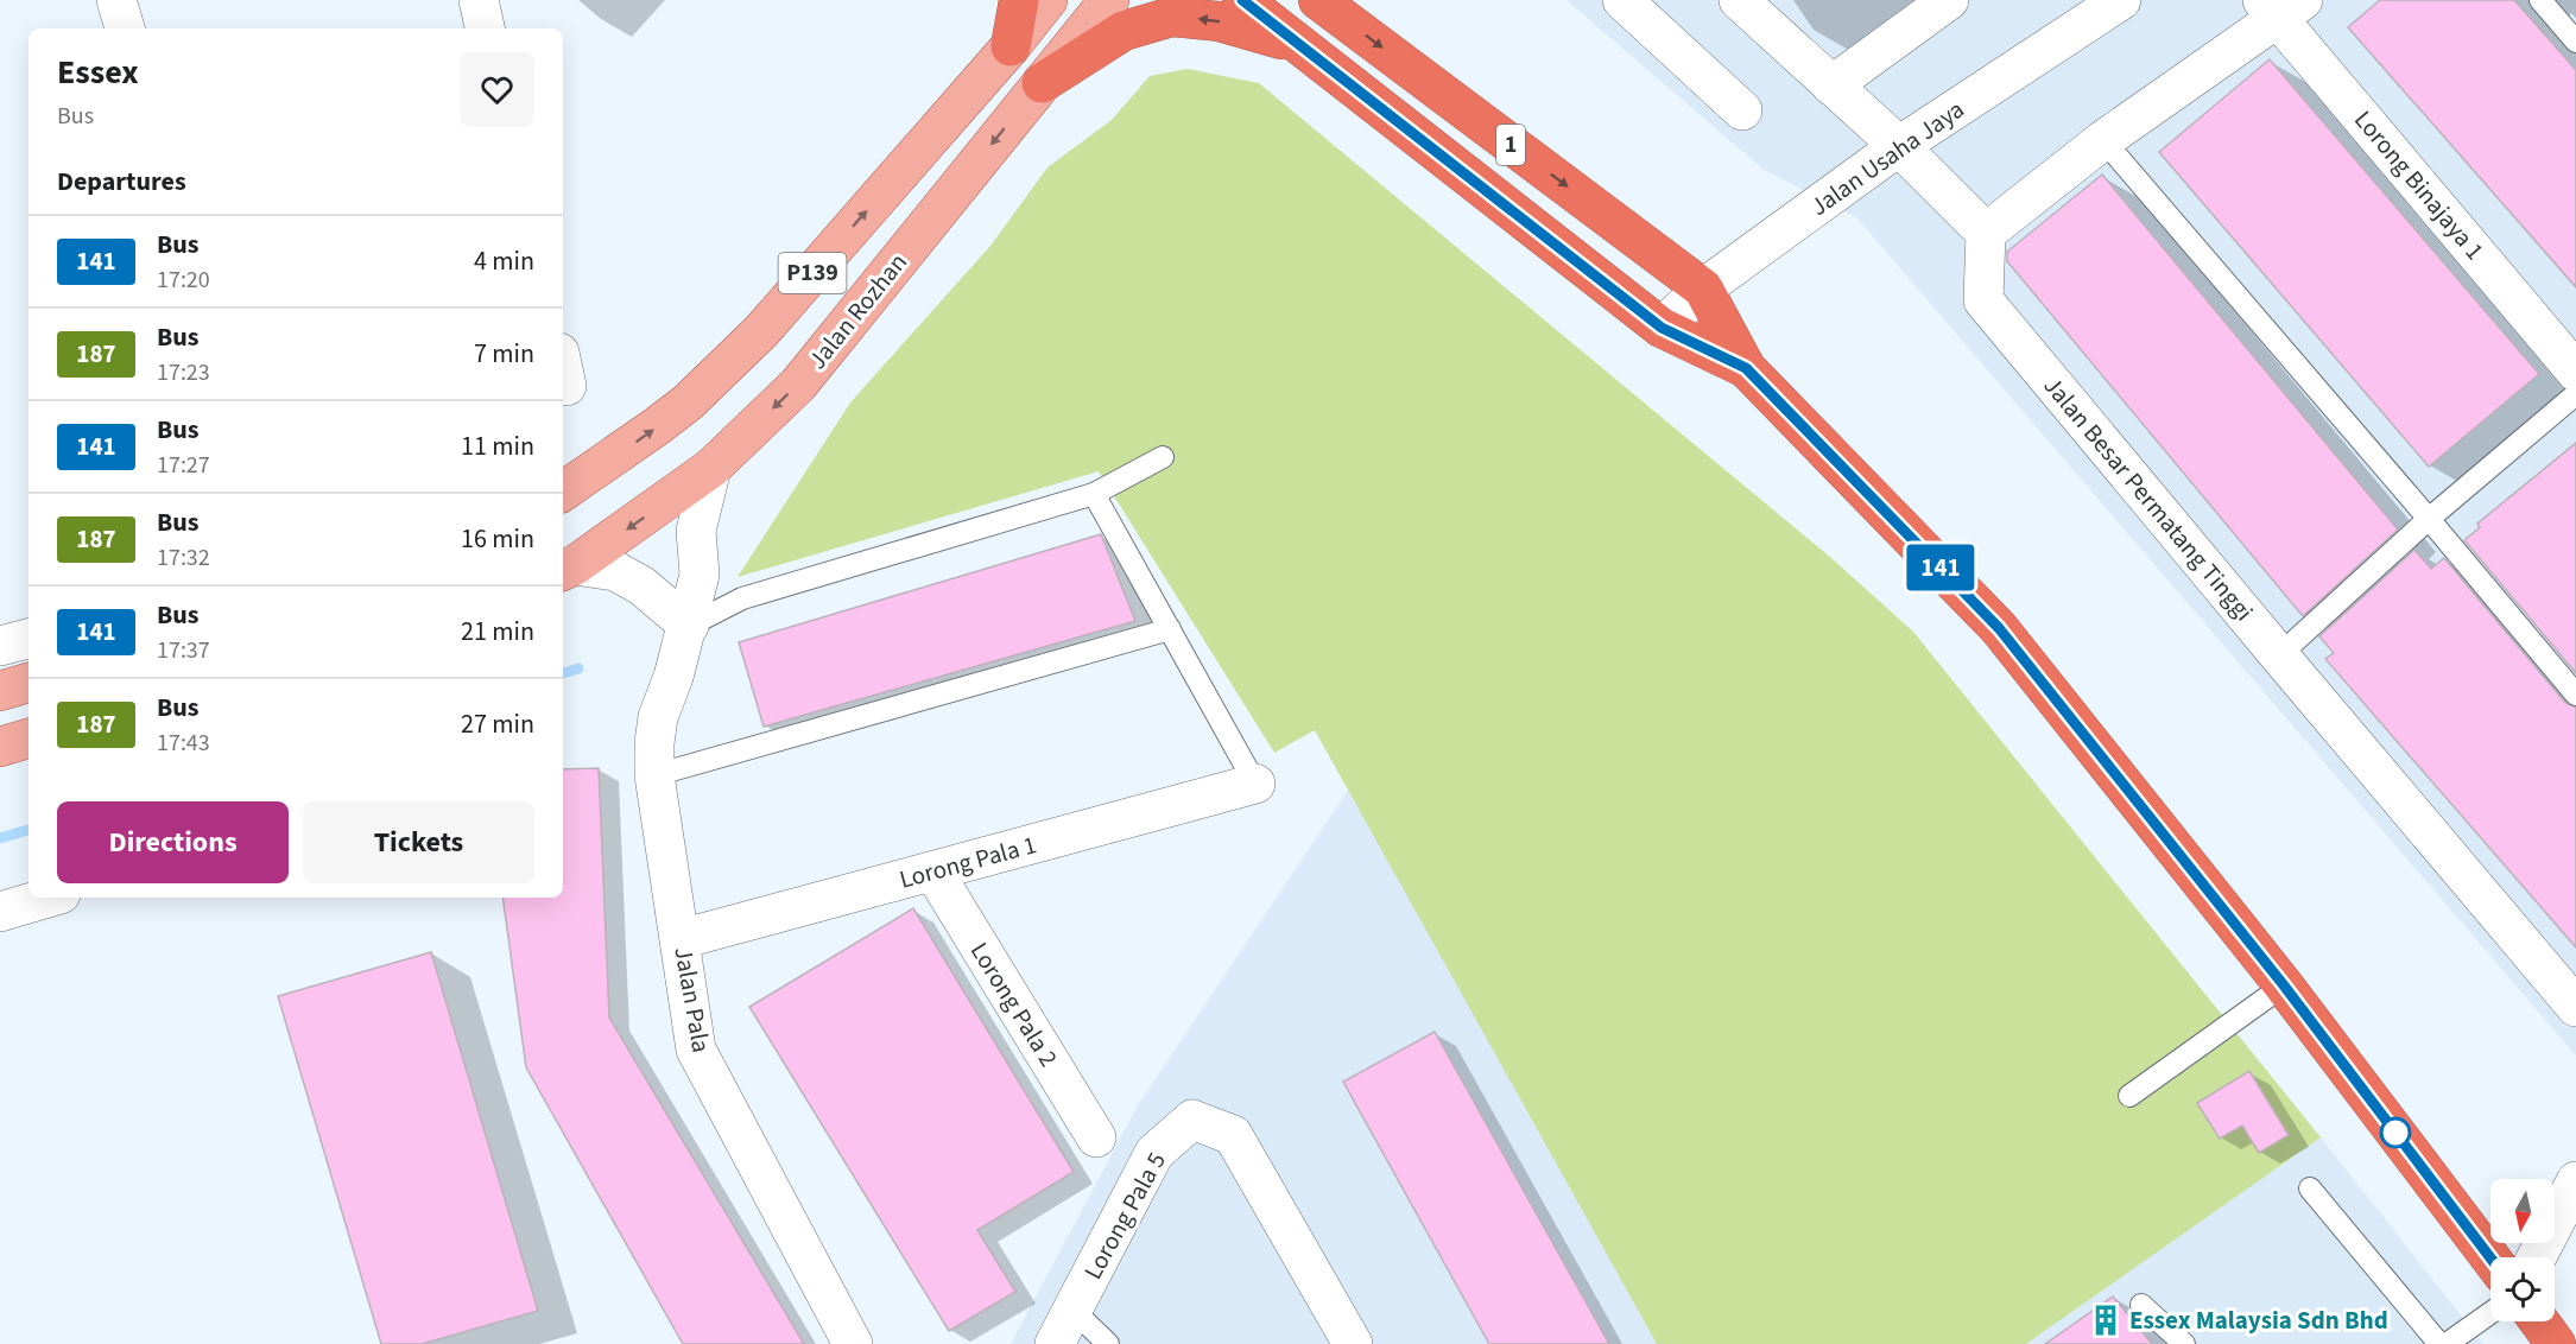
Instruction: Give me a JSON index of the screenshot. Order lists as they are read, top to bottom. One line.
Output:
{"streets":{"highway":["1"],"main road":["P139","Jalan Rozhan"],"street":["Jalan Usaha Jaya","Lorong Binajaya 1","Jalan Besar Permatang Tinggi","Lorong Pala 1","Jalan Pala","Lorong Pala 2","Lorong Pala 5"]},"crossings":[["1","Jalan Usaha Jaya"],["Jalan Rozhan","Jalan Pala"],["Lorong Pala 1","Jalan Pala"],["Lorong Pala 1","Lorong Pala 2"]],"places":{"building":["Essex Malaysia Sdn Bhd"]},"lines":["bus line 141"],"north":"bottom","page":{"on_map":"141","heading":[["Essex","Bus"],"Departures"],"list":[{"mark":"141","name":"Bus","note":"17:20","value":"4 min"},{"mark":"187","name":"Bus","note":"17:23","value":"7 min"},{"mark":"141","name":"Bus","note":"17:27","value":"11 min"},{"mark":"187","name":"Bus","note":"17:32","value":"16 min"},{"mark":"141","name":"Bus","note":"17:37","value":"21 min"},{"mark":"187","name":"Bus","note":"17:43","value":"27 min"}],"buttons":["Directions","Tickets"]}}
